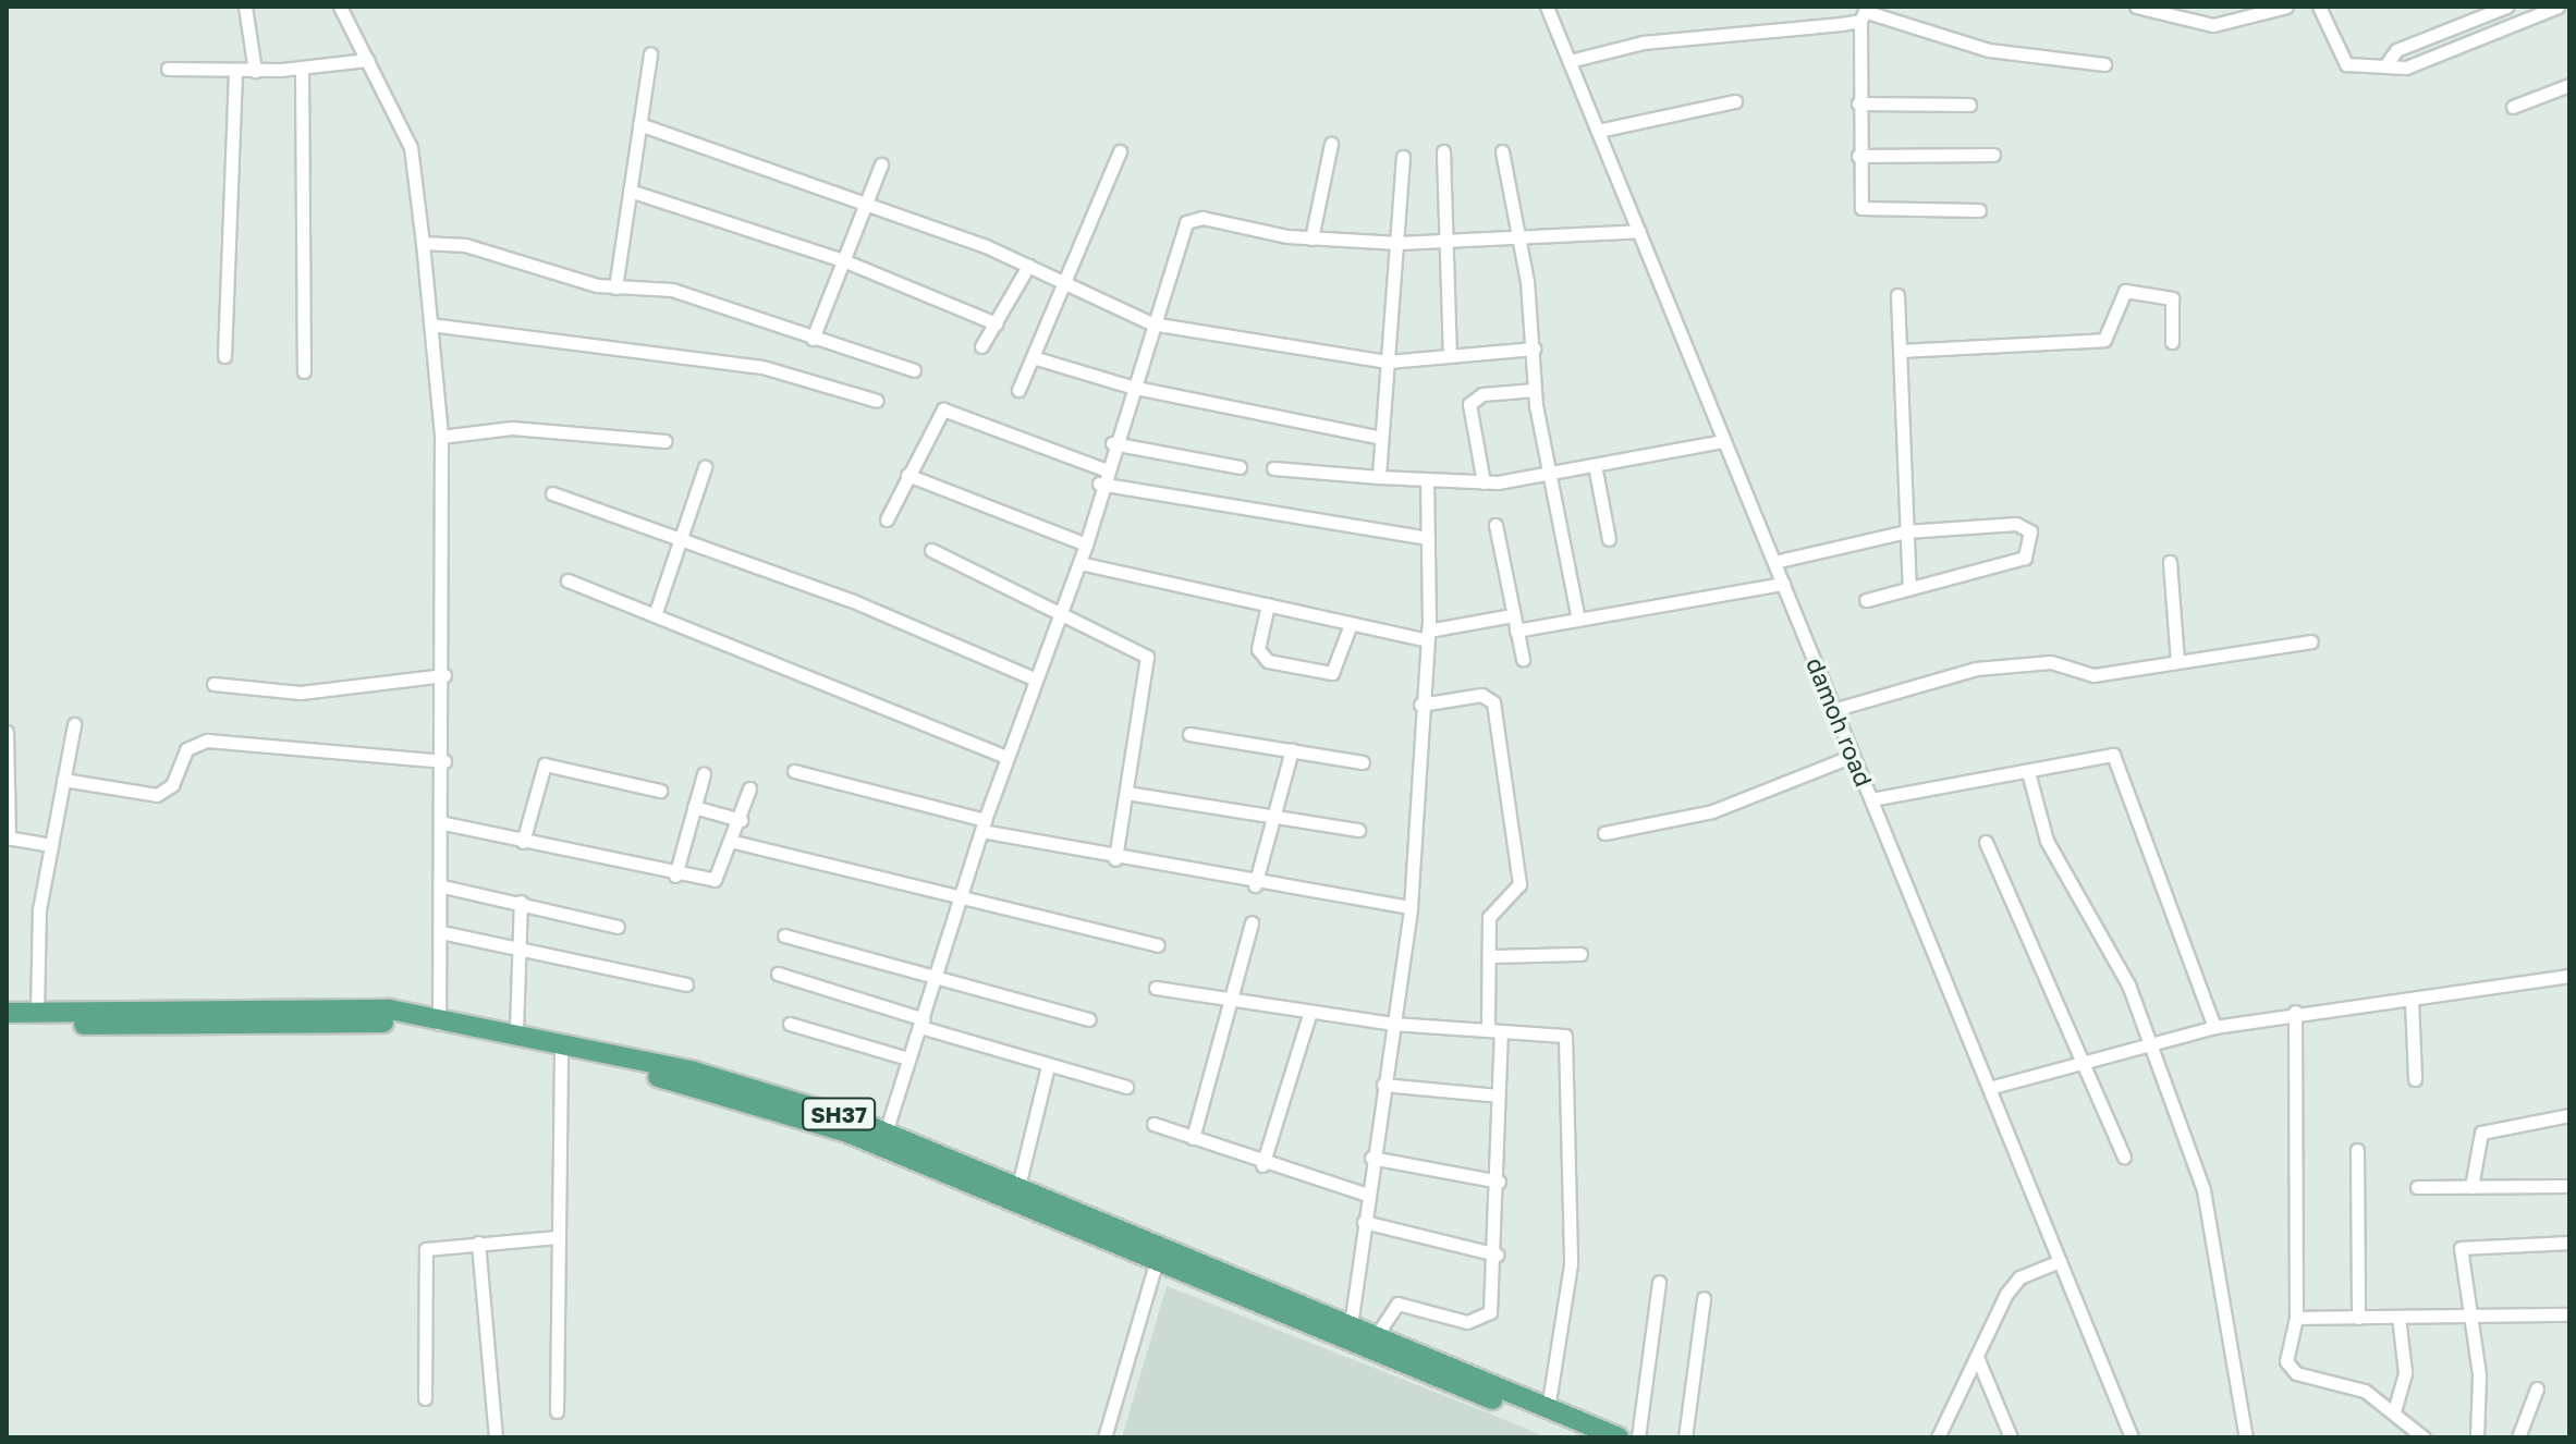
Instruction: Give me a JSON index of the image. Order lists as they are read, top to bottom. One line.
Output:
{"streets":{"main road":["SH37"],"street":["damoh road"]}}
